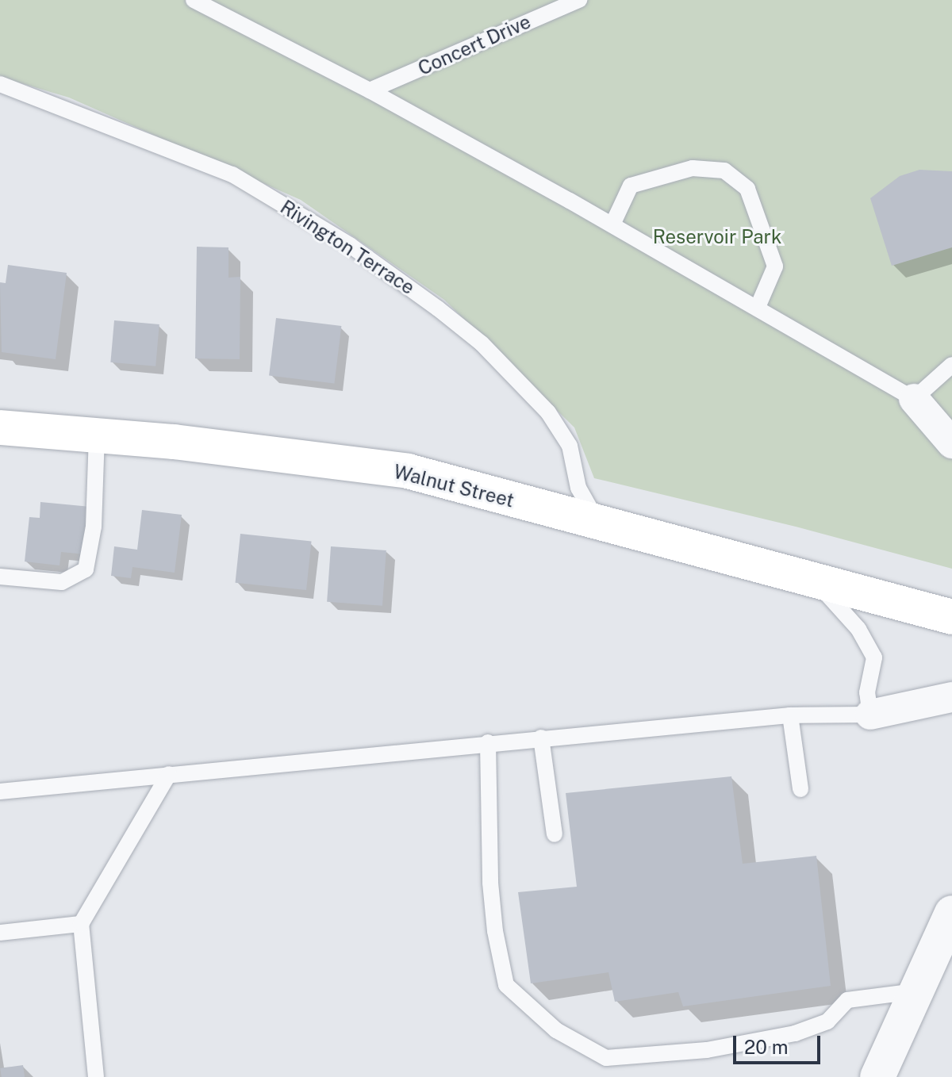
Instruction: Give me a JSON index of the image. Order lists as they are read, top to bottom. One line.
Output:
{"streets":{"main road":["Walnut Street"],"lane":["Concert Drive","Rivington Terrace"]},"crossings":[["Rivington Terrace","Walnut Street"]],"parks":["Reservoir Park"],"scale_bar":"20 m"}
